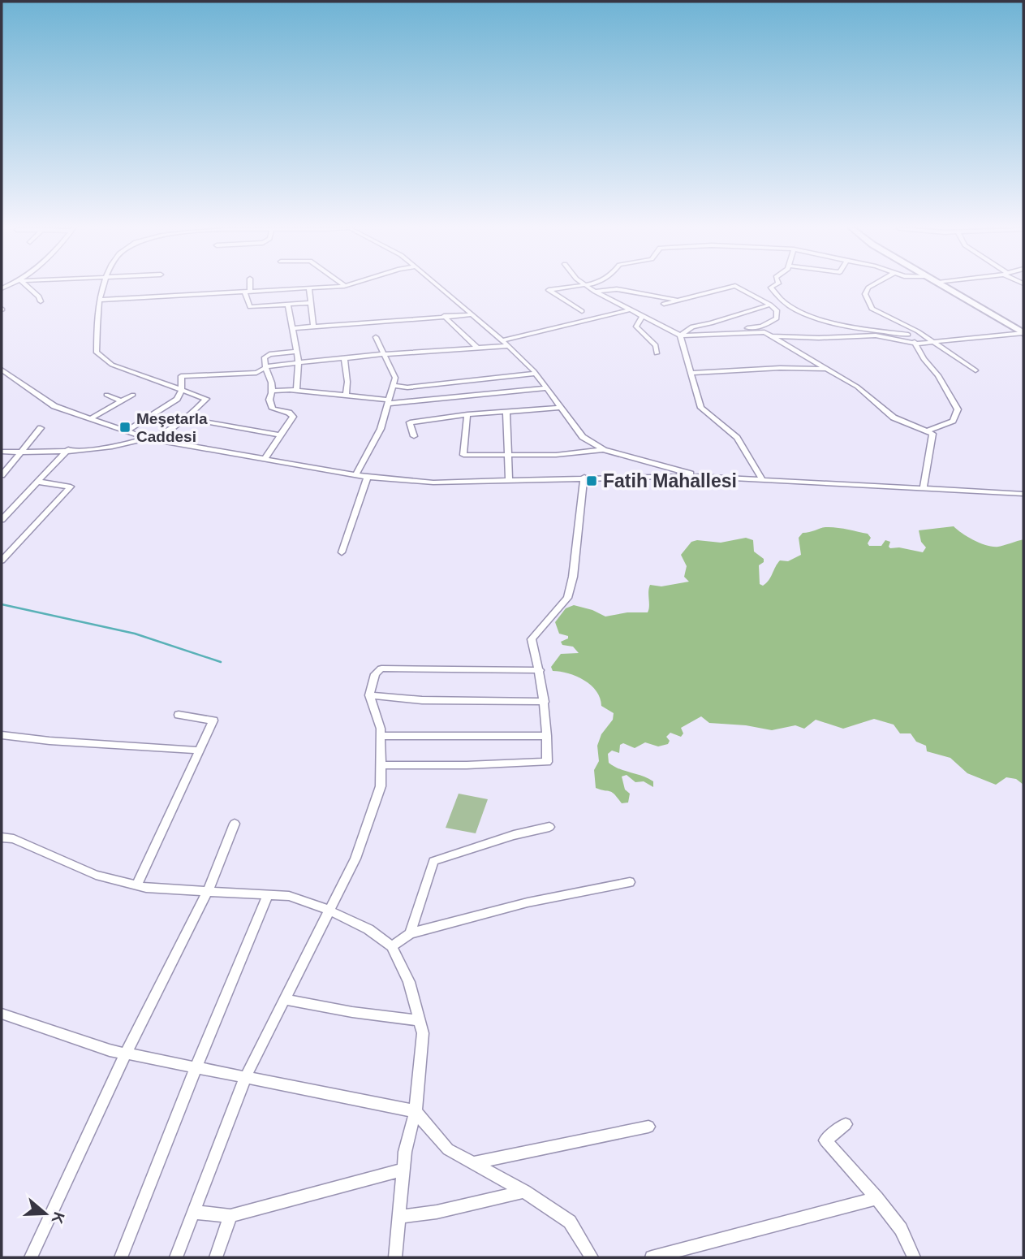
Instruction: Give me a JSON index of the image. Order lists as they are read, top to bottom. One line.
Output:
{"places":{"transit":["Meşetarla Caddesi","Fatih Mahallesi"]},"north":"right"}
